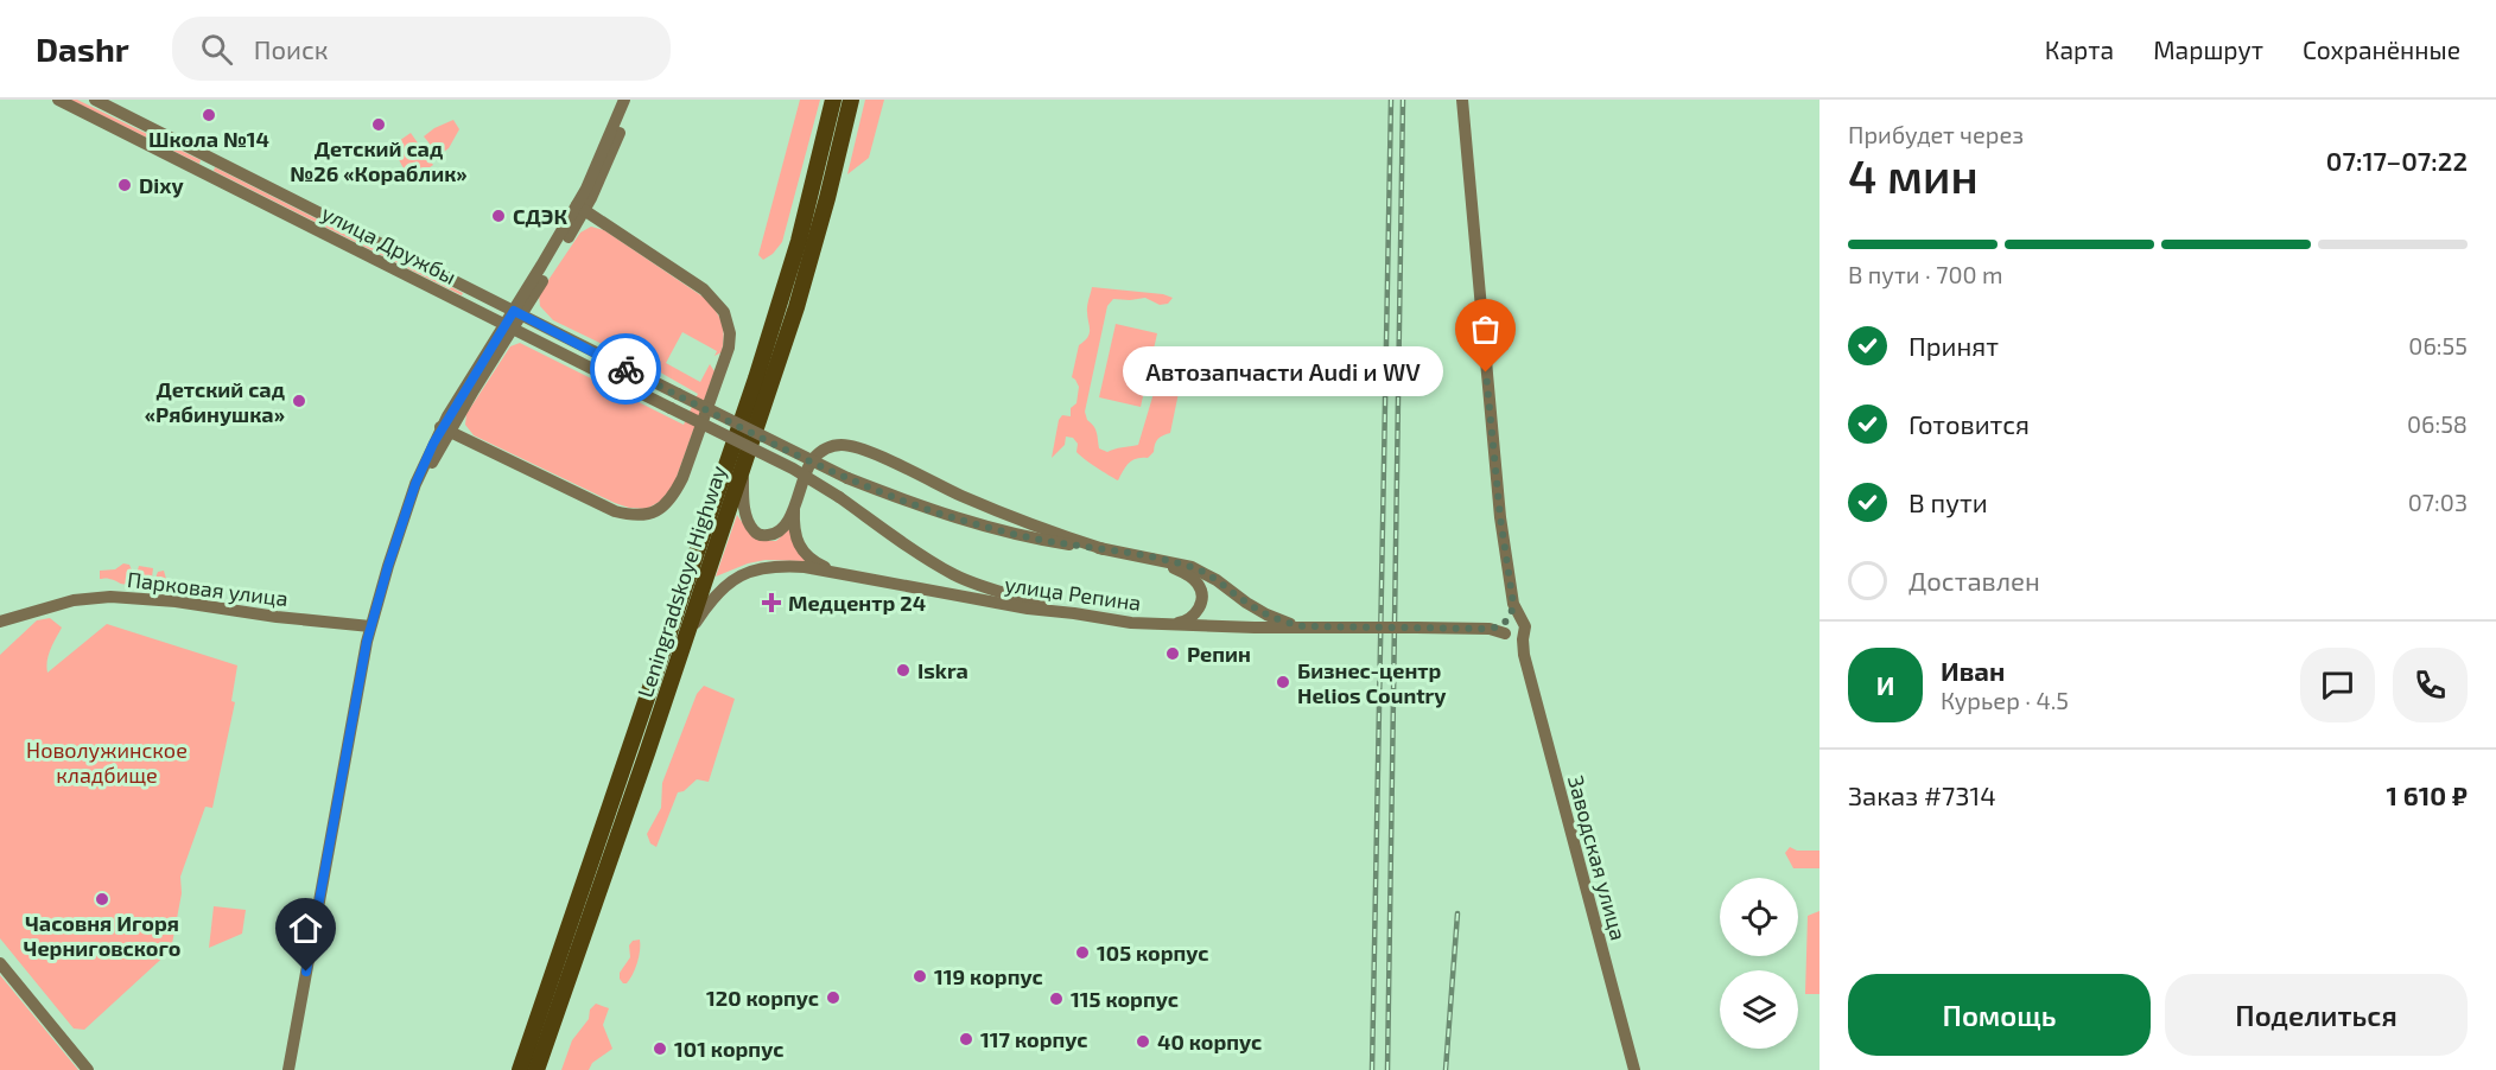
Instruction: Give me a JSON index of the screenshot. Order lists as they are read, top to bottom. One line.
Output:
{"streets":{"highway":["Leningradskoye Highway"],"street":["улица Дружбы","Парковая улица","улица Репина","Заводская улица"]},"crossings":[["улица Дружбы","улица Репина"],["Leningradskoye Highway","улица Репина"],["улица Репина","Заводская улица"]],"parks":["Новолужинское кладбище"],"places":{"other":["Школа №14","Детский сад №26 «Кораблик»","Dixy","СДЭК","Автозапчасти Audi и WV","Детский сад «Рябинушка»","Репин","Iskra","Бизнес-центр Helios Country","Часовня Игоря Черниговского","105 корпус","119 корпус","120 корпус","115 корпус","117 корпус","40 корпус","101 корпус"],"health":["Медцентр 24"]},"page":{"header":"Dashr","search":"Поиск","nav":["Карта","Маршрут","Сохранённые"],"heading":["4 мин","Прибудет через","07:17–07:22"],"panel":["Иван","Курьер · 4.5","Заказ #7314","1 610 ₽"],"bar":"В пути · 700 m","list":[["Принят","06:55"],["Готовится","06:58"],["В пути","07:03"],"Доставлен"],"bubble":"Автозапчасти Audi и WV","round":"И","buttons":["Помощь","Поделиться"]}}
